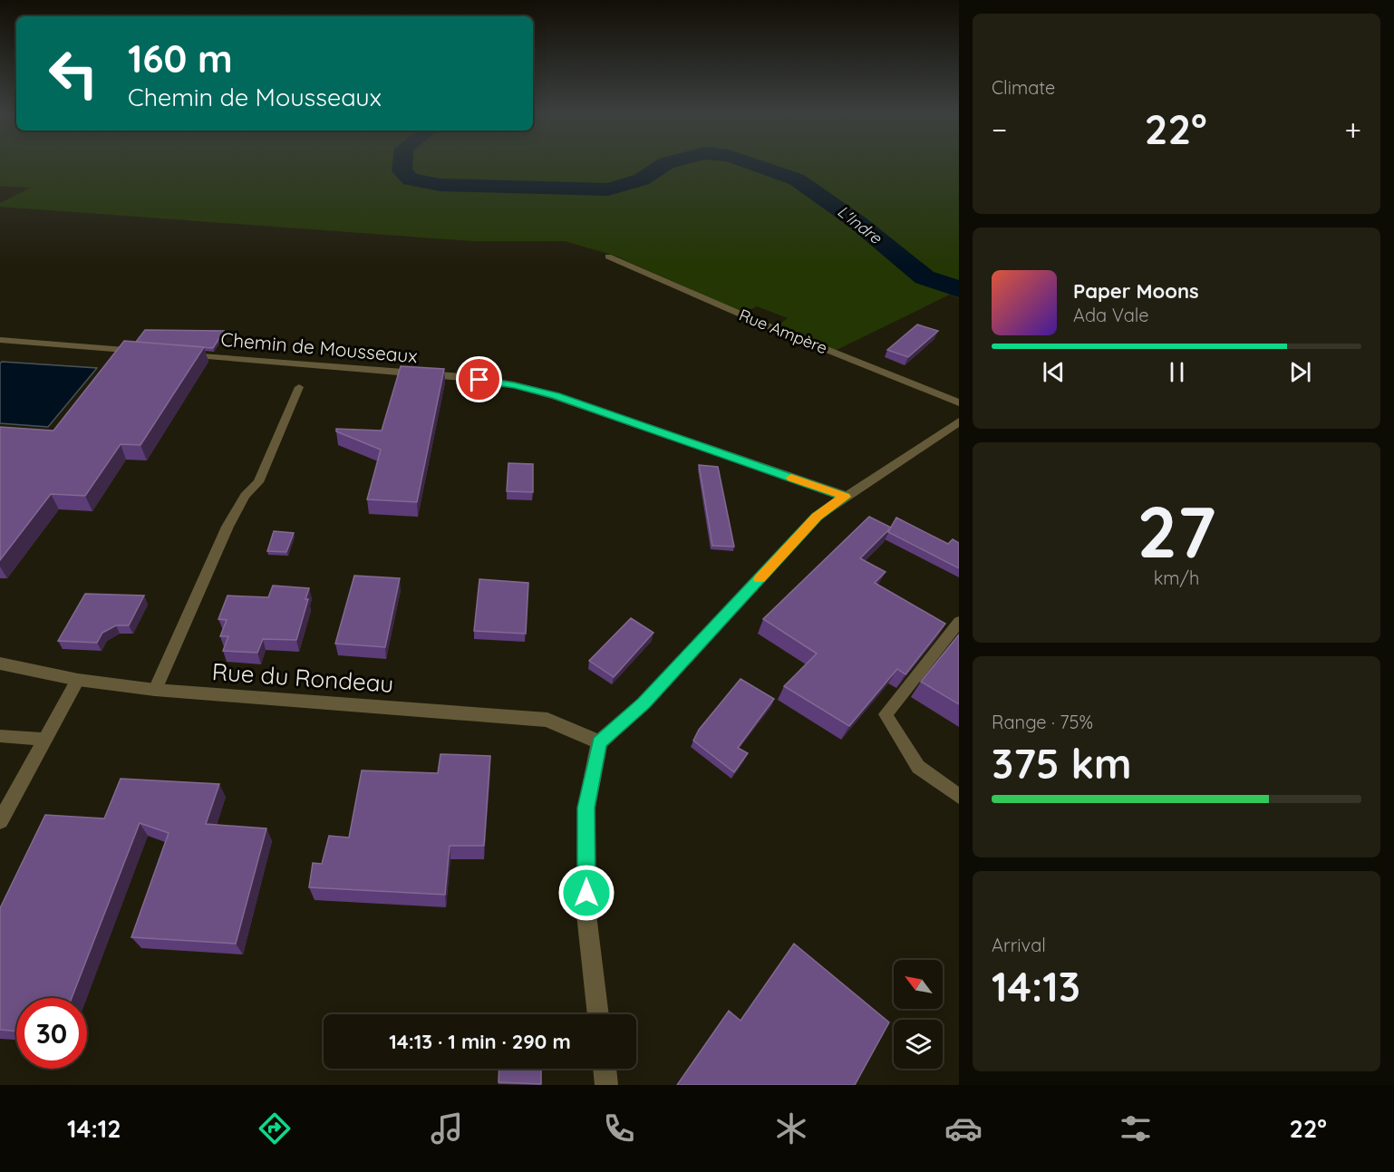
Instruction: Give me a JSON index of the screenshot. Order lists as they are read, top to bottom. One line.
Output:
{"streets":{"street":["Rue Ampère","Chemin de Mousseaux","Rue du Rondeau"]},"water":["L'Indre"],"north":"top left","page":{"tile":["Climate",["27","km/h"],["Range · 75%","375 km"],["Arrival","14:13"]],"turn":["160 m","Chemin de Mousseaux"],"heat":["−","22°","+"],"song":["Paper Moons","Ada Vale"],"limit":"30","trip":"14:13 · 1 min · 290 m","tabs":["14:12","22°"]}}
